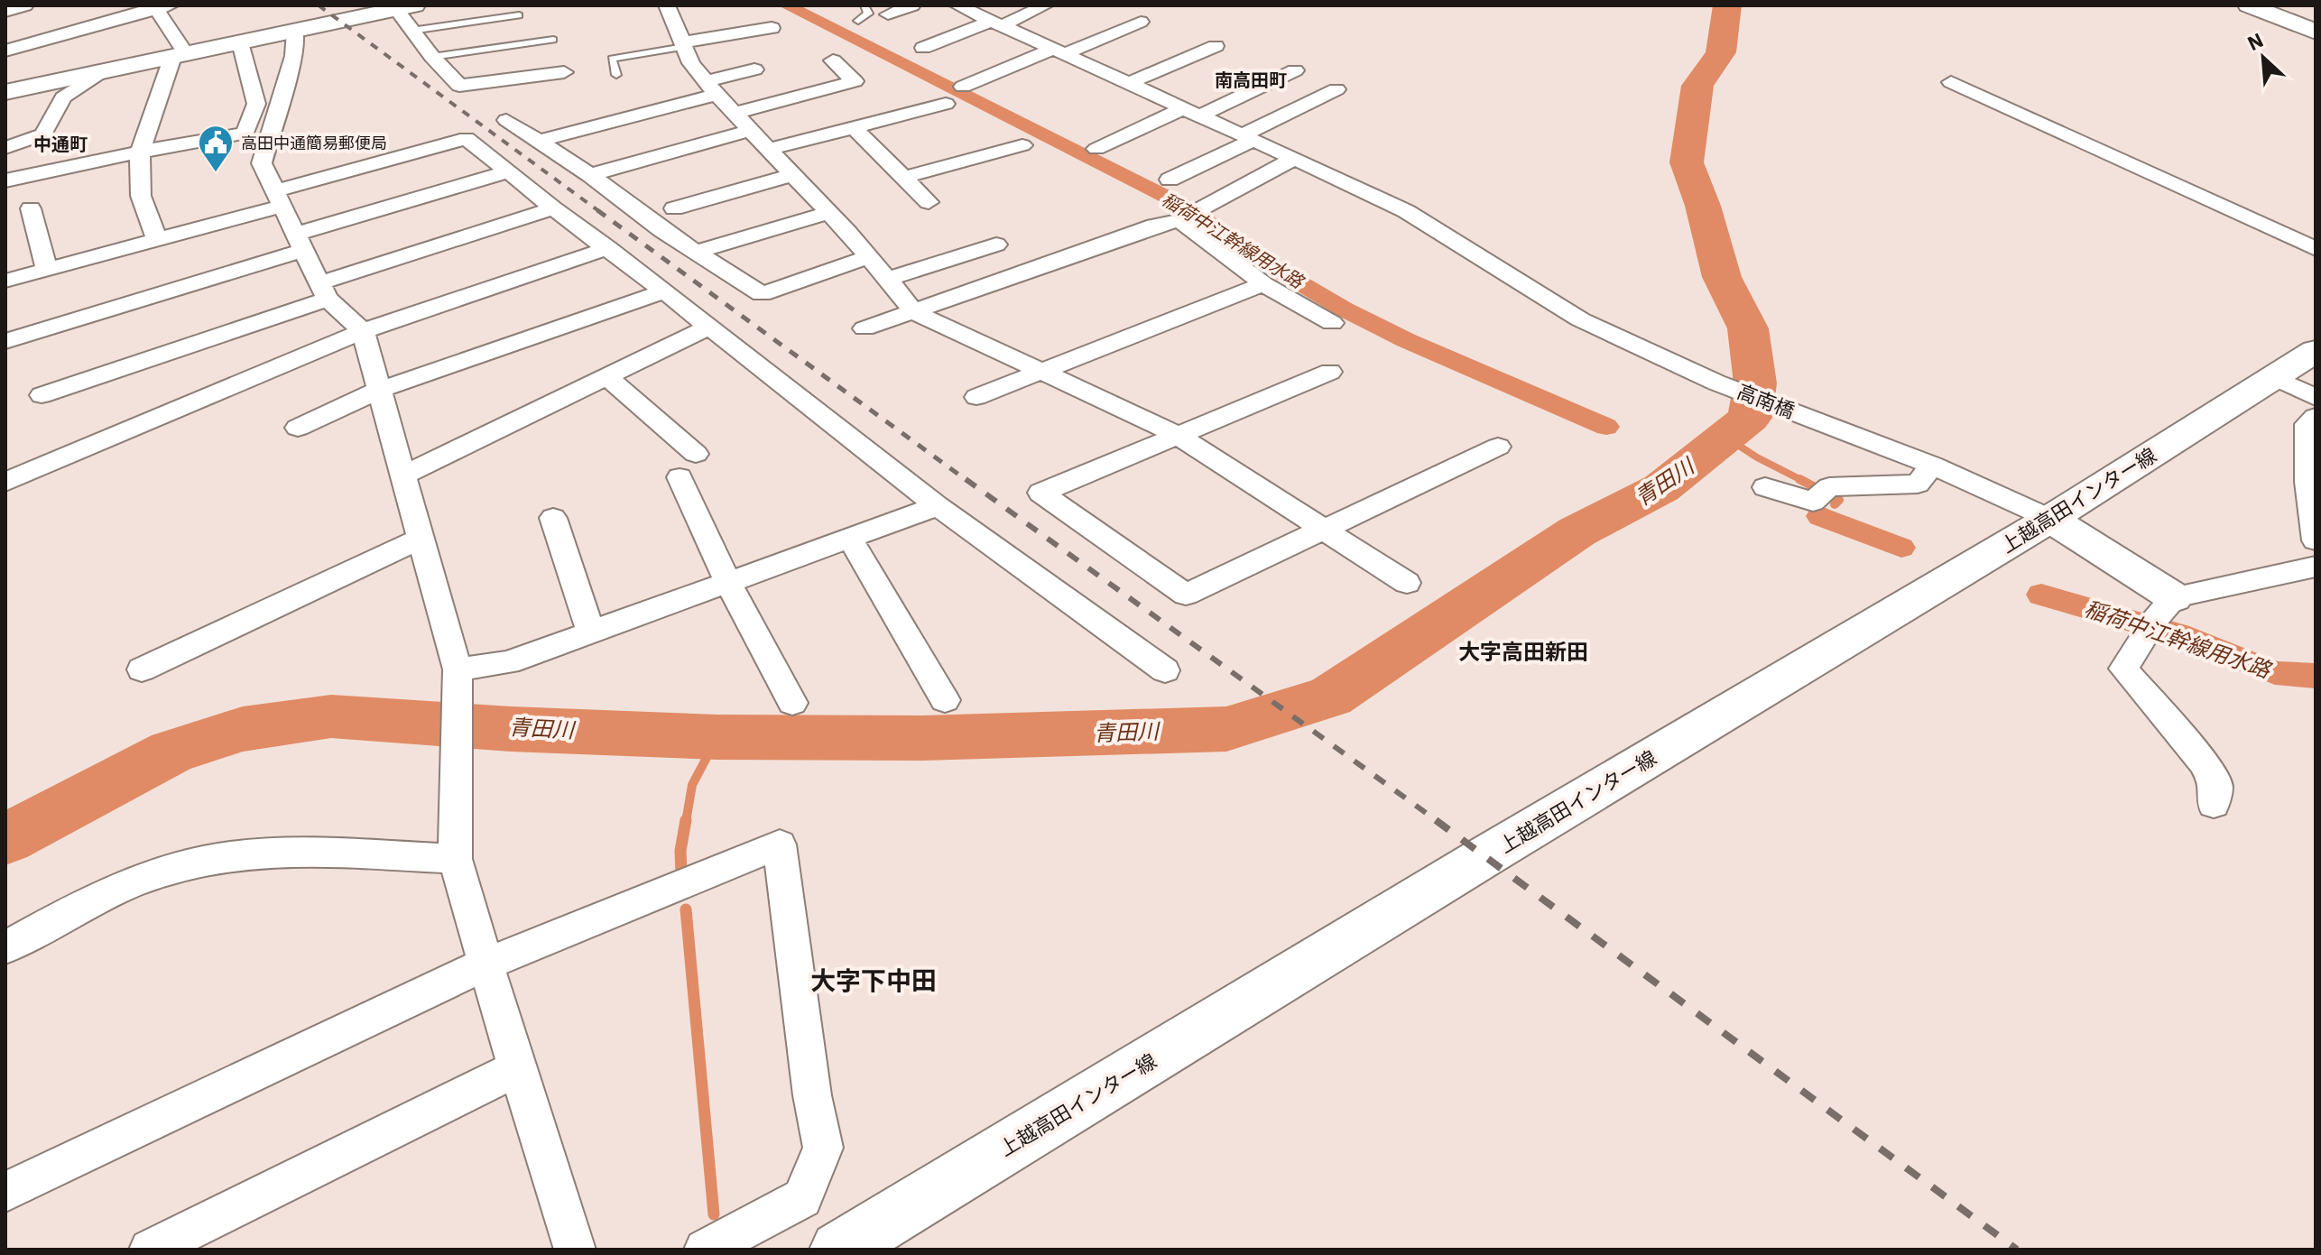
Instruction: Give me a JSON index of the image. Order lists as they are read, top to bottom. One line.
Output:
{"streets":{"main road":["上越高田インター線"],"street":["高南橋"]},"crossings":[["高南橋","上越高田インター線"]],"districts":["南高田町","中通町","大字高田新田","大字下中田"],"water":["稲荷中江幹線用水路","青田川"],"places":{"public building":["高田中通簡易郵便局"]},"north":"top left"}
